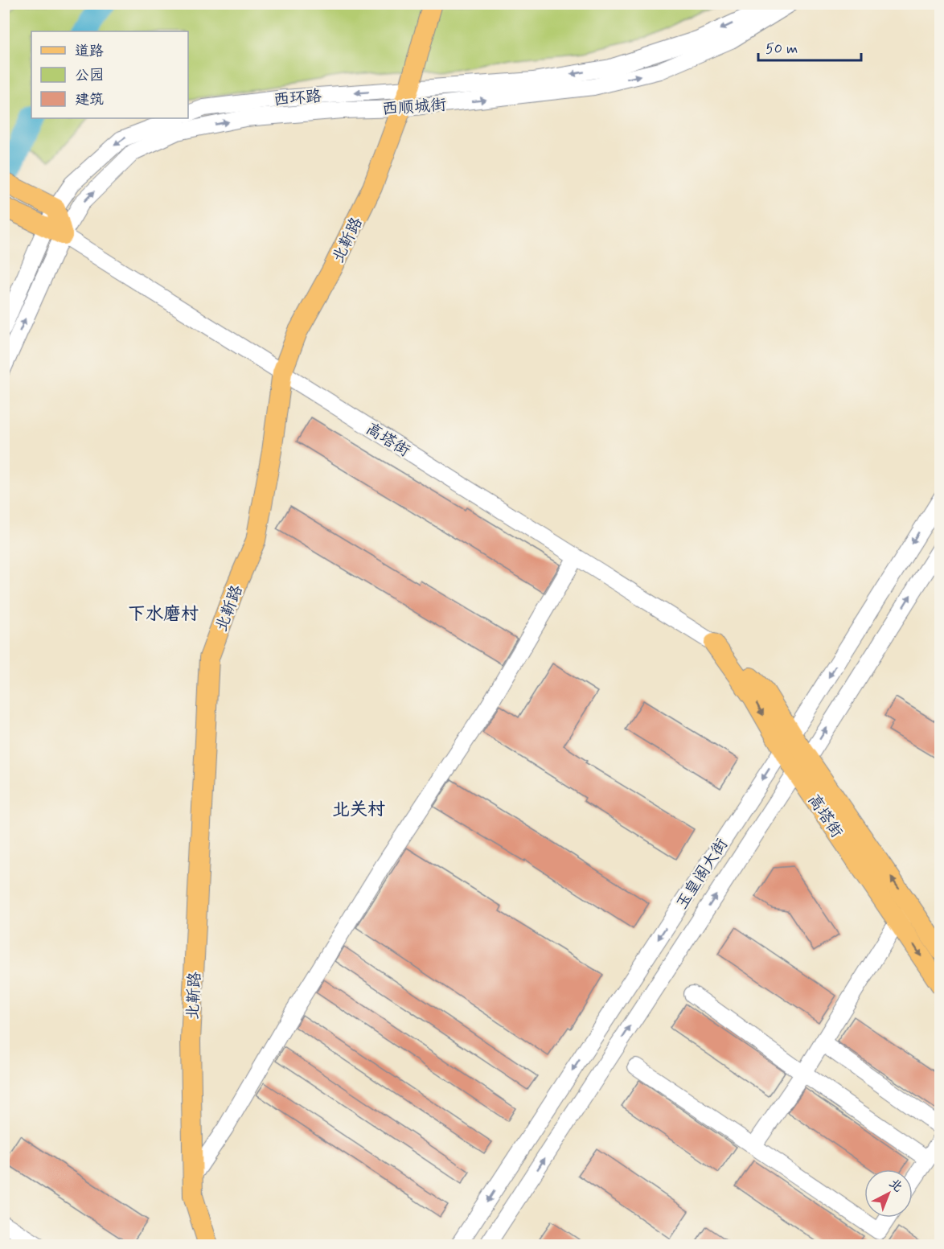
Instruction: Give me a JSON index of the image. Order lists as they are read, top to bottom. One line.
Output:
{"streets":{"main road":["北靳路","高塔街"],"street":["西环路","西顺城街","玉皇阁大街"]},"crossings":[["西环路","西顺城街"],["西环路","北靳路"],["西顺城街","北靳路"],["西顺城街","高塔街"],["北靳路","高塔街"],["高塔街","玉皇阁大街"]],"one_way":["西环路"],"districts":["下水磨村","北关村"],"legend":["道路","公园","建筑"],"scale_bar":"50 m","north":"top right"}
